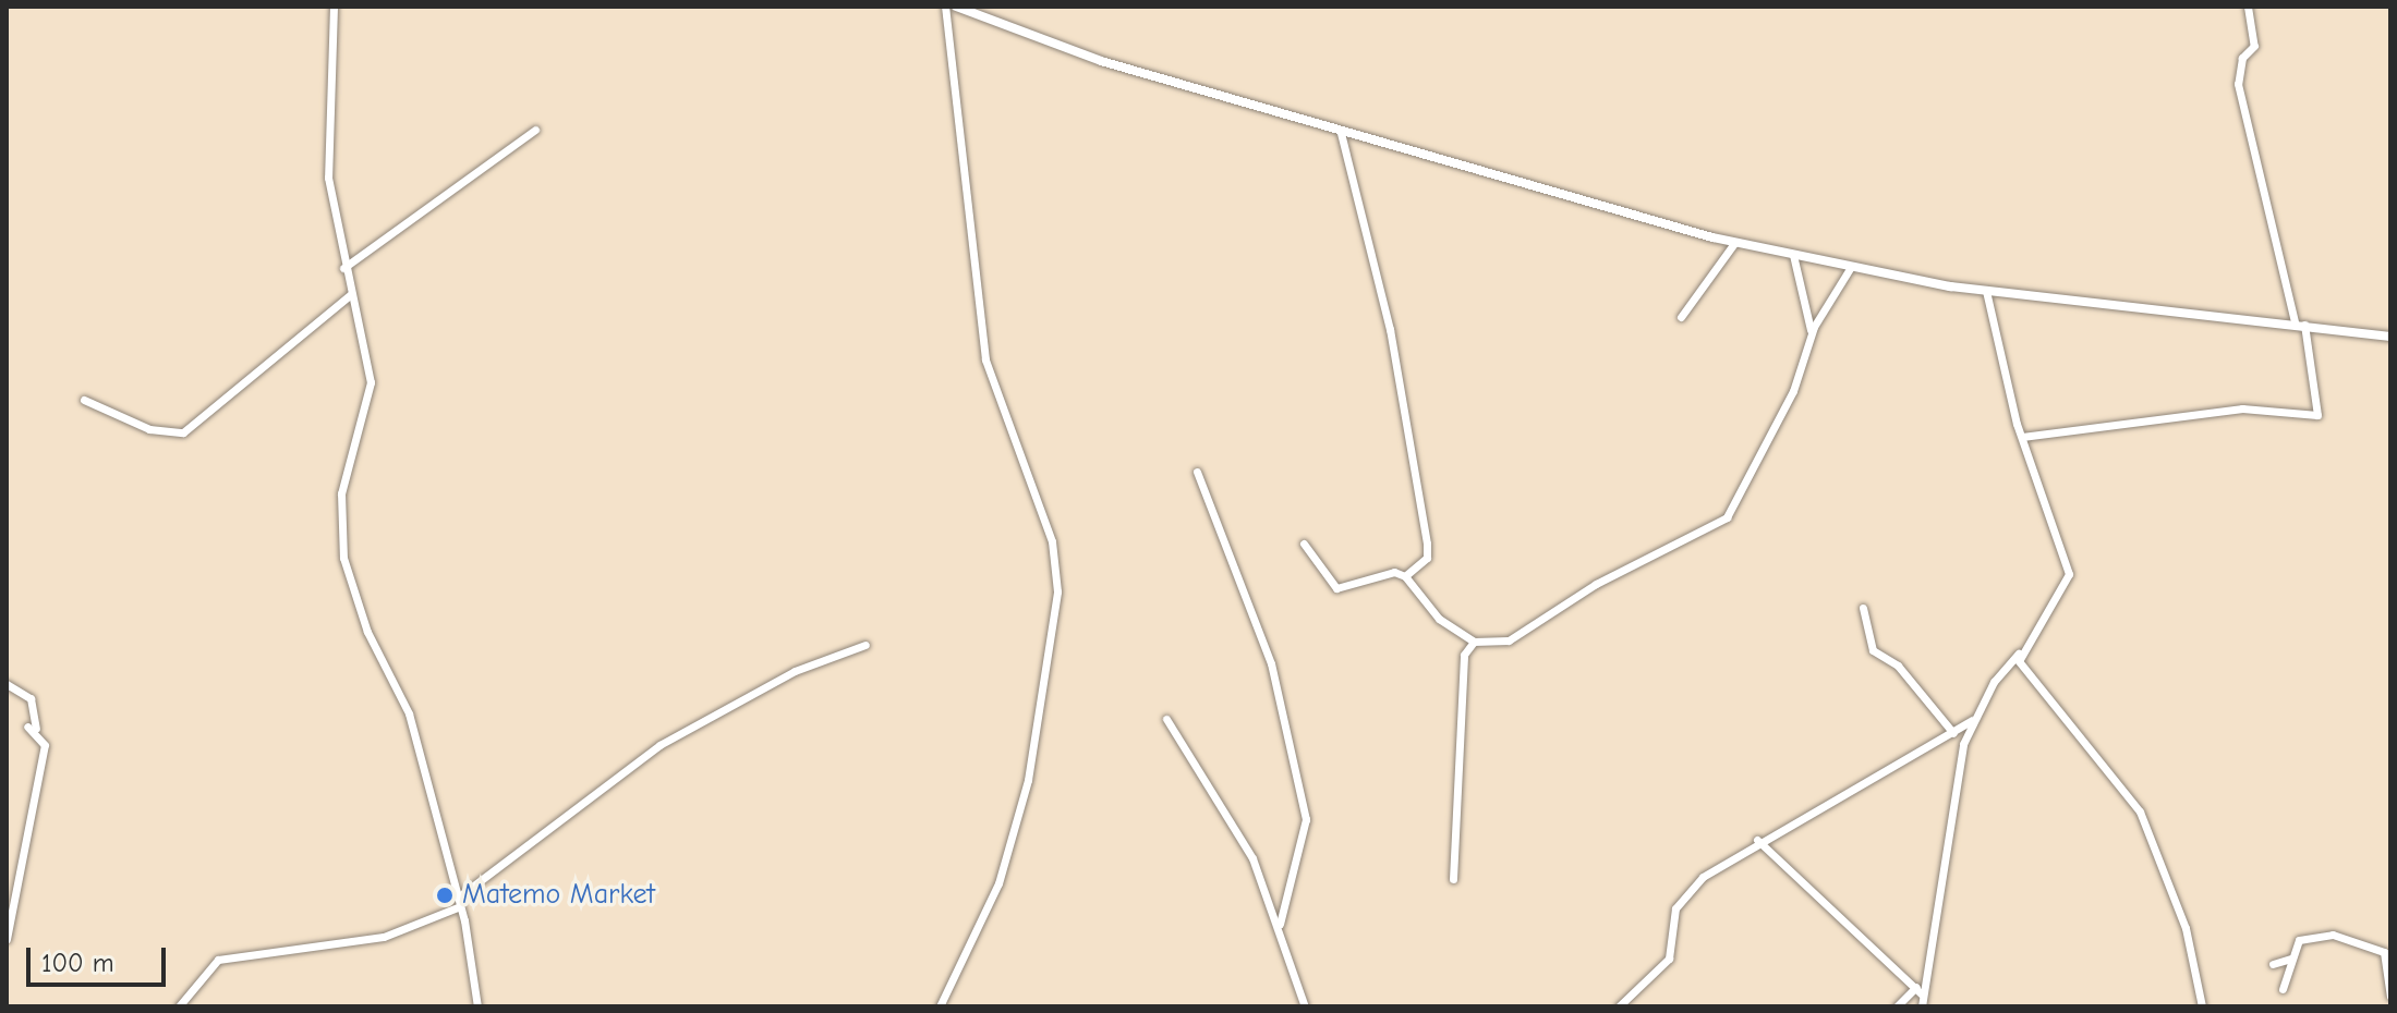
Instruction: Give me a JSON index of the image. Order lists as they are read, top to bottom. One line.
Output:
{"places":["Matemo Market"],"scale_bar":"100 m"}
